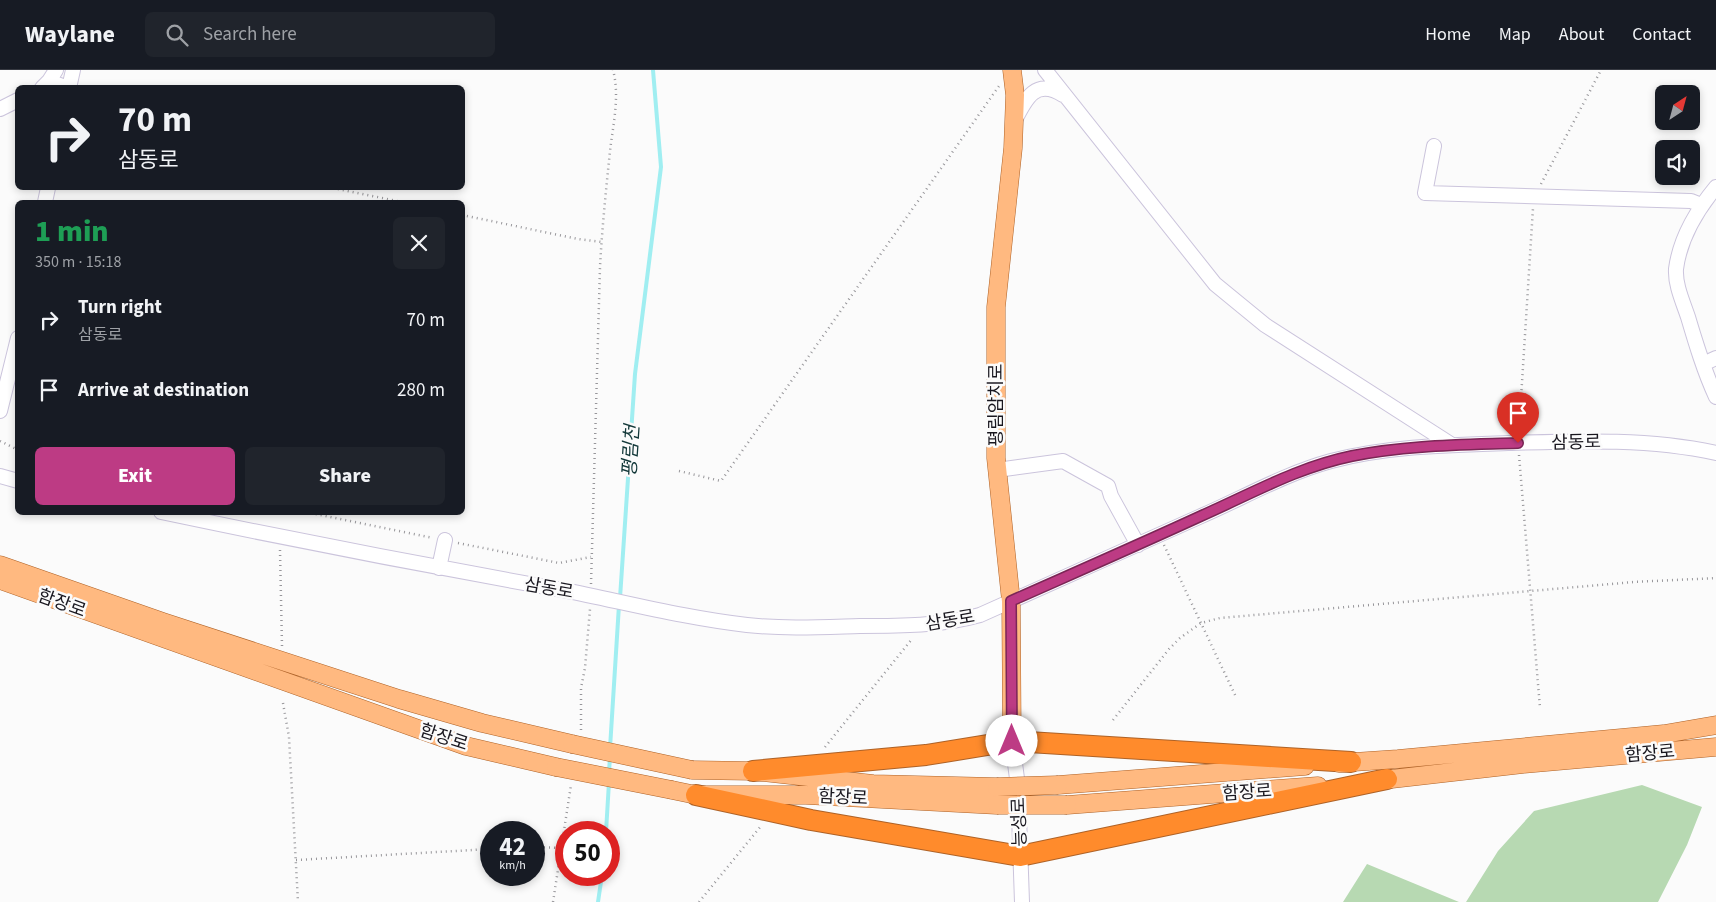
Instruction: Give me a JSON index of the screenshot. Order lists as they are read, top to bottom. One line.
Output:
{"streets":{"main road":["평림암치로","함장로"],"street":["삼동로","능성로"]},"crossings":[["평림암치로","삼동로"],["평림암치로","능성로"]],"water":["평림천"],"north":"top right","page":{"header":"Waylane","search":"Search here","nav":["Home","Map","About","Contact"],"turn":["70 m","삼동로"],"heading":["1 min","350 m · 15:18"],"list":[{"name":"Turn right","note":"삼동로","value":"70 m"},{"name":"Arrive at destination","value":"280 m"}],"buttons":["Exit","Share"],"speed":"42 km/h","limit":"50"}}
